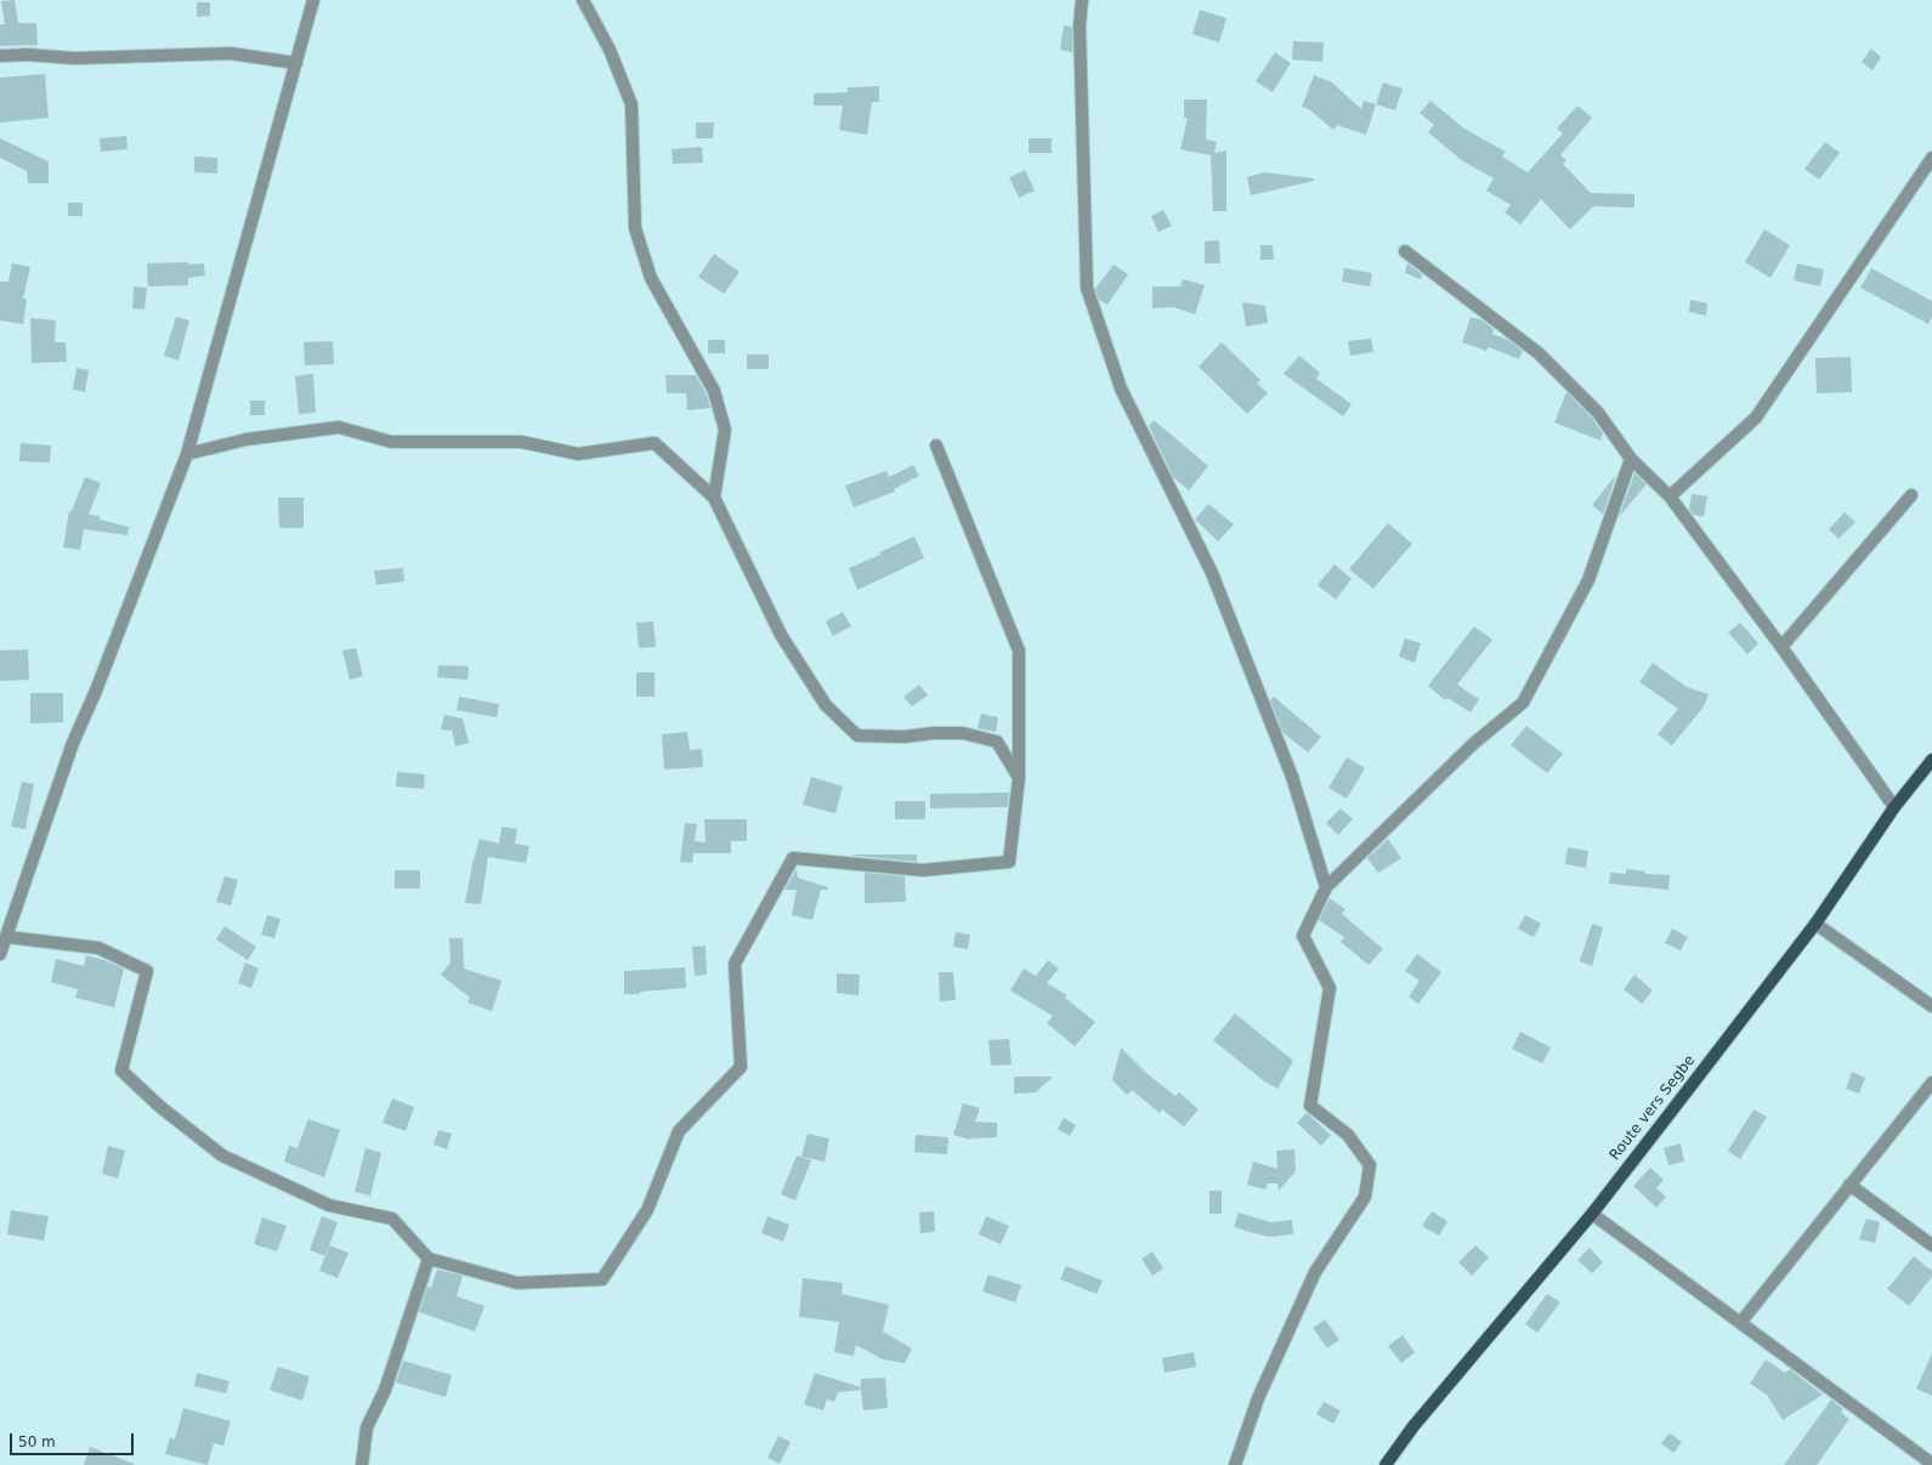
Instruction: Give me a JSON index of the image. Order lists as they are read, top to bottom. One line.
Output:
{"streets":{"main road":["Route vers Segbe"]},"scale_bar":"50 m"}
